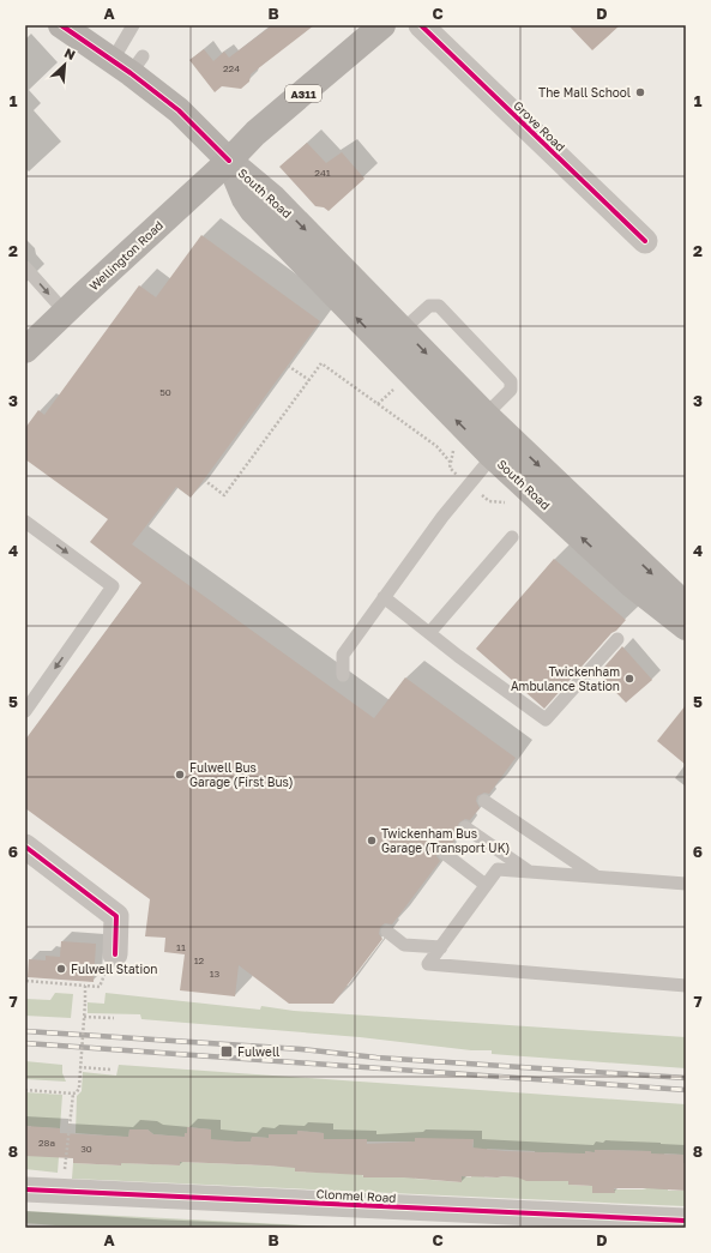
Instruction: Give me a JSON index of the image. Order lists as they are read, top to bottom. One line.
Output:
{"streets":{"main road":["A311","South Road","Wellington Road"],"street":["Grove Road","Clonmel Road"]},"crossings":[["A311","South Road"],["A311","Wellington Road"],["South Road","Wellington Road"]],"places":{"other":["The Mall School","Twickenham Ambulance Station","Fulwell Bus Garage (First Bus)","Twickenham Bus Garage (Transport UK)","Fulwell Station"],"transit":["Fulwell"]},"house_numbers":["224","241","50","11","12","13","28a","30"],"north":"top right","grid":{"columns":["A","B","C","D"],"rows":["1","2","3","4","5","6","7","8"]}}
